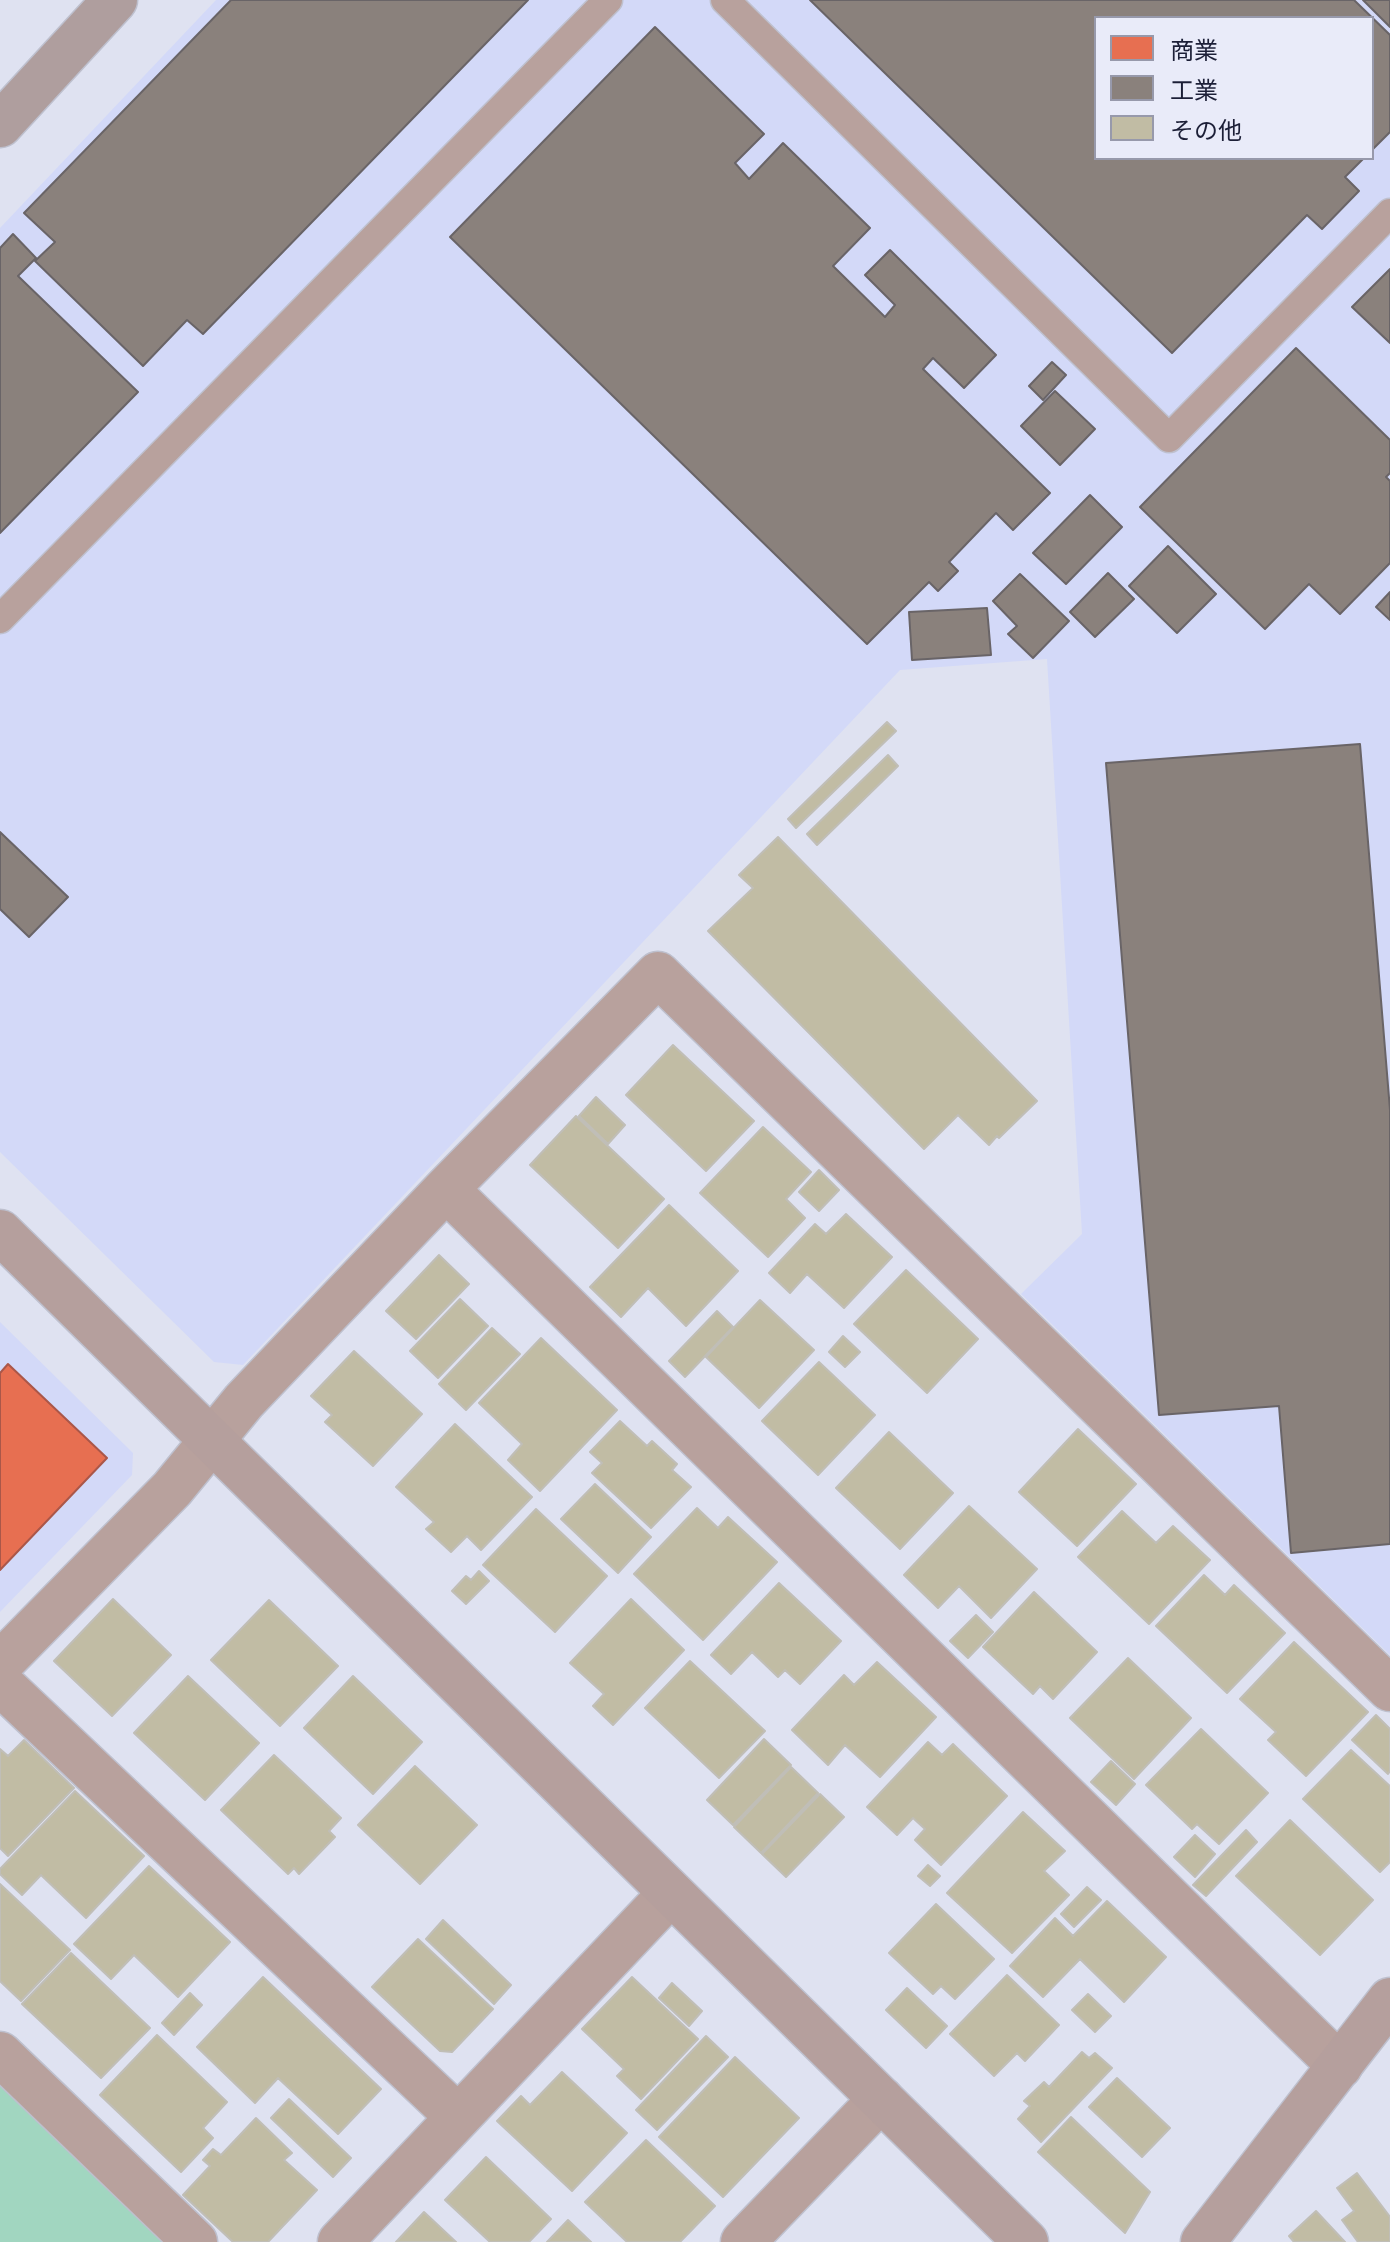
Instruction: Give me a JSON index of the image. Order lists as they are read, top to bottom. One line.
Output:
{"legend":["商業","工業","その他"]}
